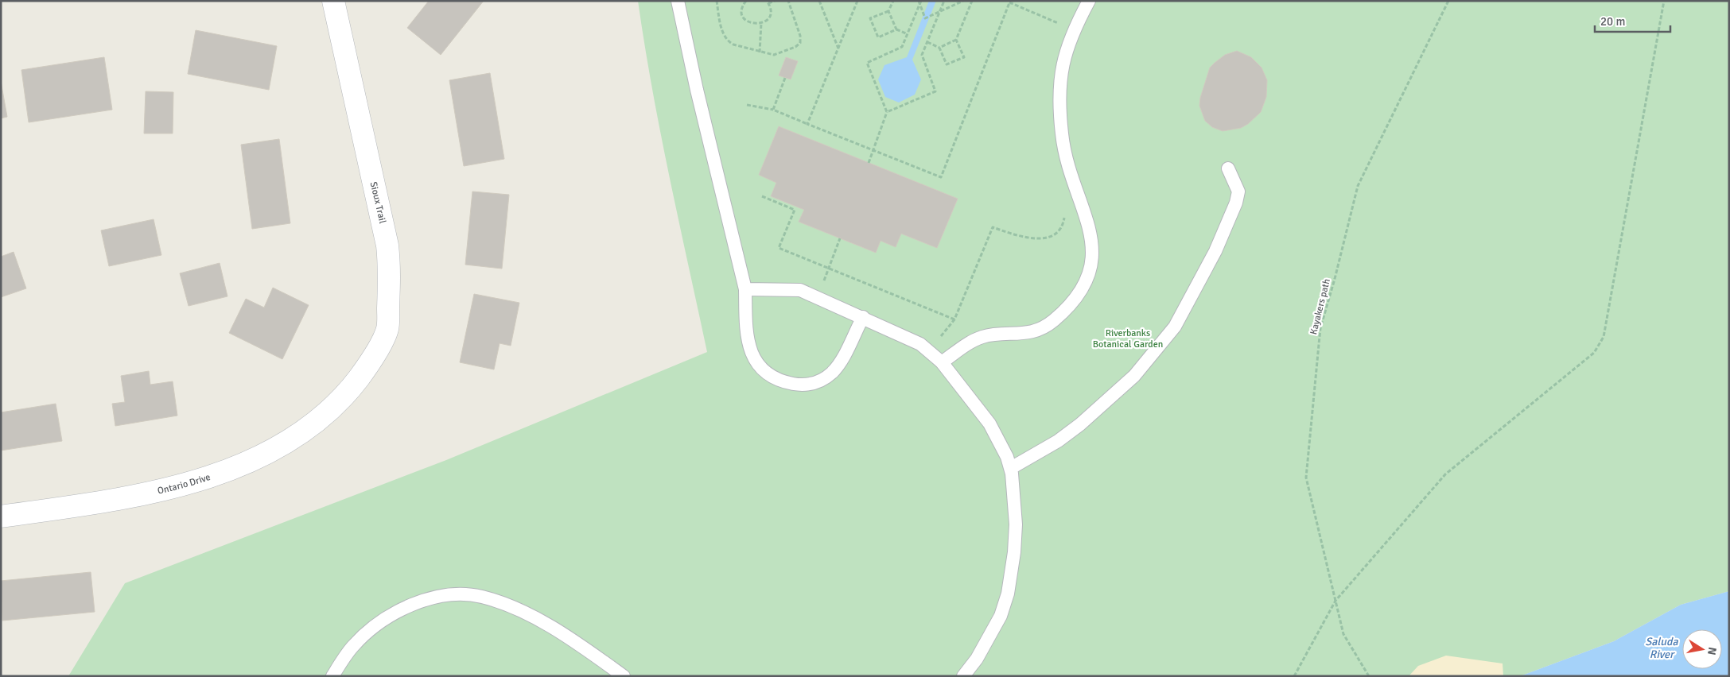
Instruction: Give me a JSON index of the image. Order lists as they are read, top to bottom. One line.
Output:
{"streets":{"street":["Sioux Trail","Ontario Drive"],"path":["Kayakers path"]},"crossings":[["Sioux Trail","Ontario Drive"]],"water":["Saluda River"],"parks":["Riverbanks Botanical Garden"],"scale_bar":"20 m","north":"right"}
